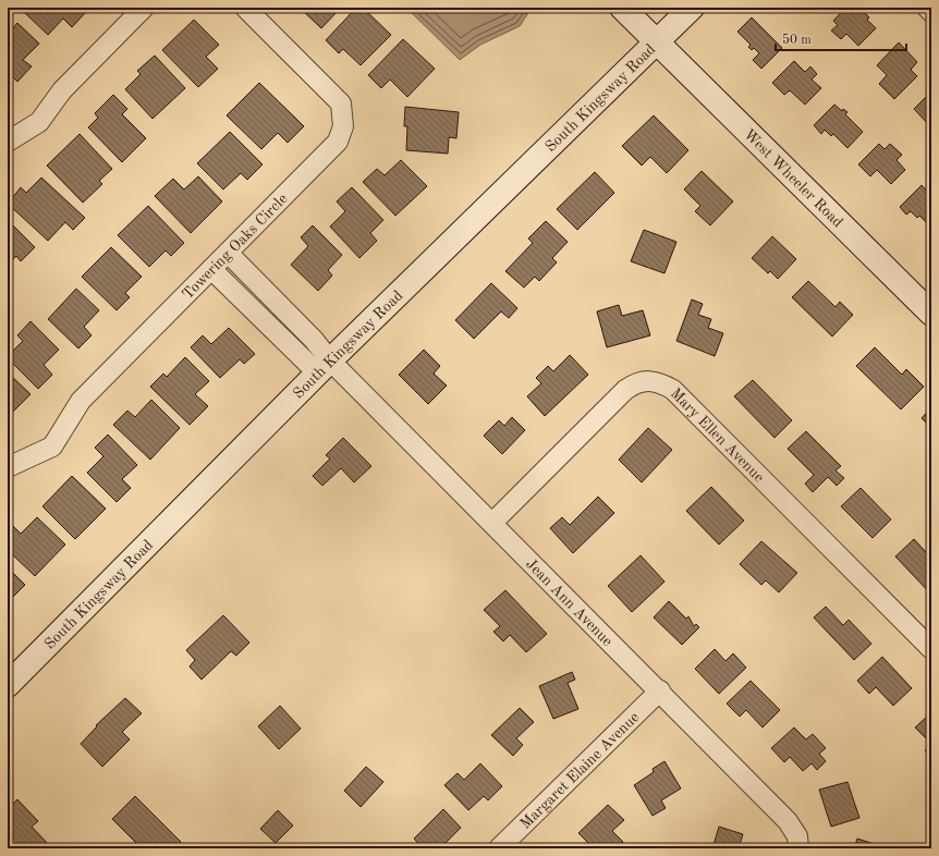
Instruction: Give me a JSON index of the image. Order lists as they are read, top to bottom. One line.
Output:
{"streets":{"street":["South Kingsway Road","West Wheeler Road","Towering Oaks Circle","Mary Ellen Avenue","Jean Ann Avenue","Margaret Elaine Avenue"]},"crossings":[["South Kingsway Road","West Wheeler Road"],["South Kingsway Road","Jean Ann Avenue"],["Mary Ellen Avenue","Jean Ann Avenue"],["Jean Ann Avenue","Margaret Elaine Avenue"]],"scale_bar":"50 m"}
